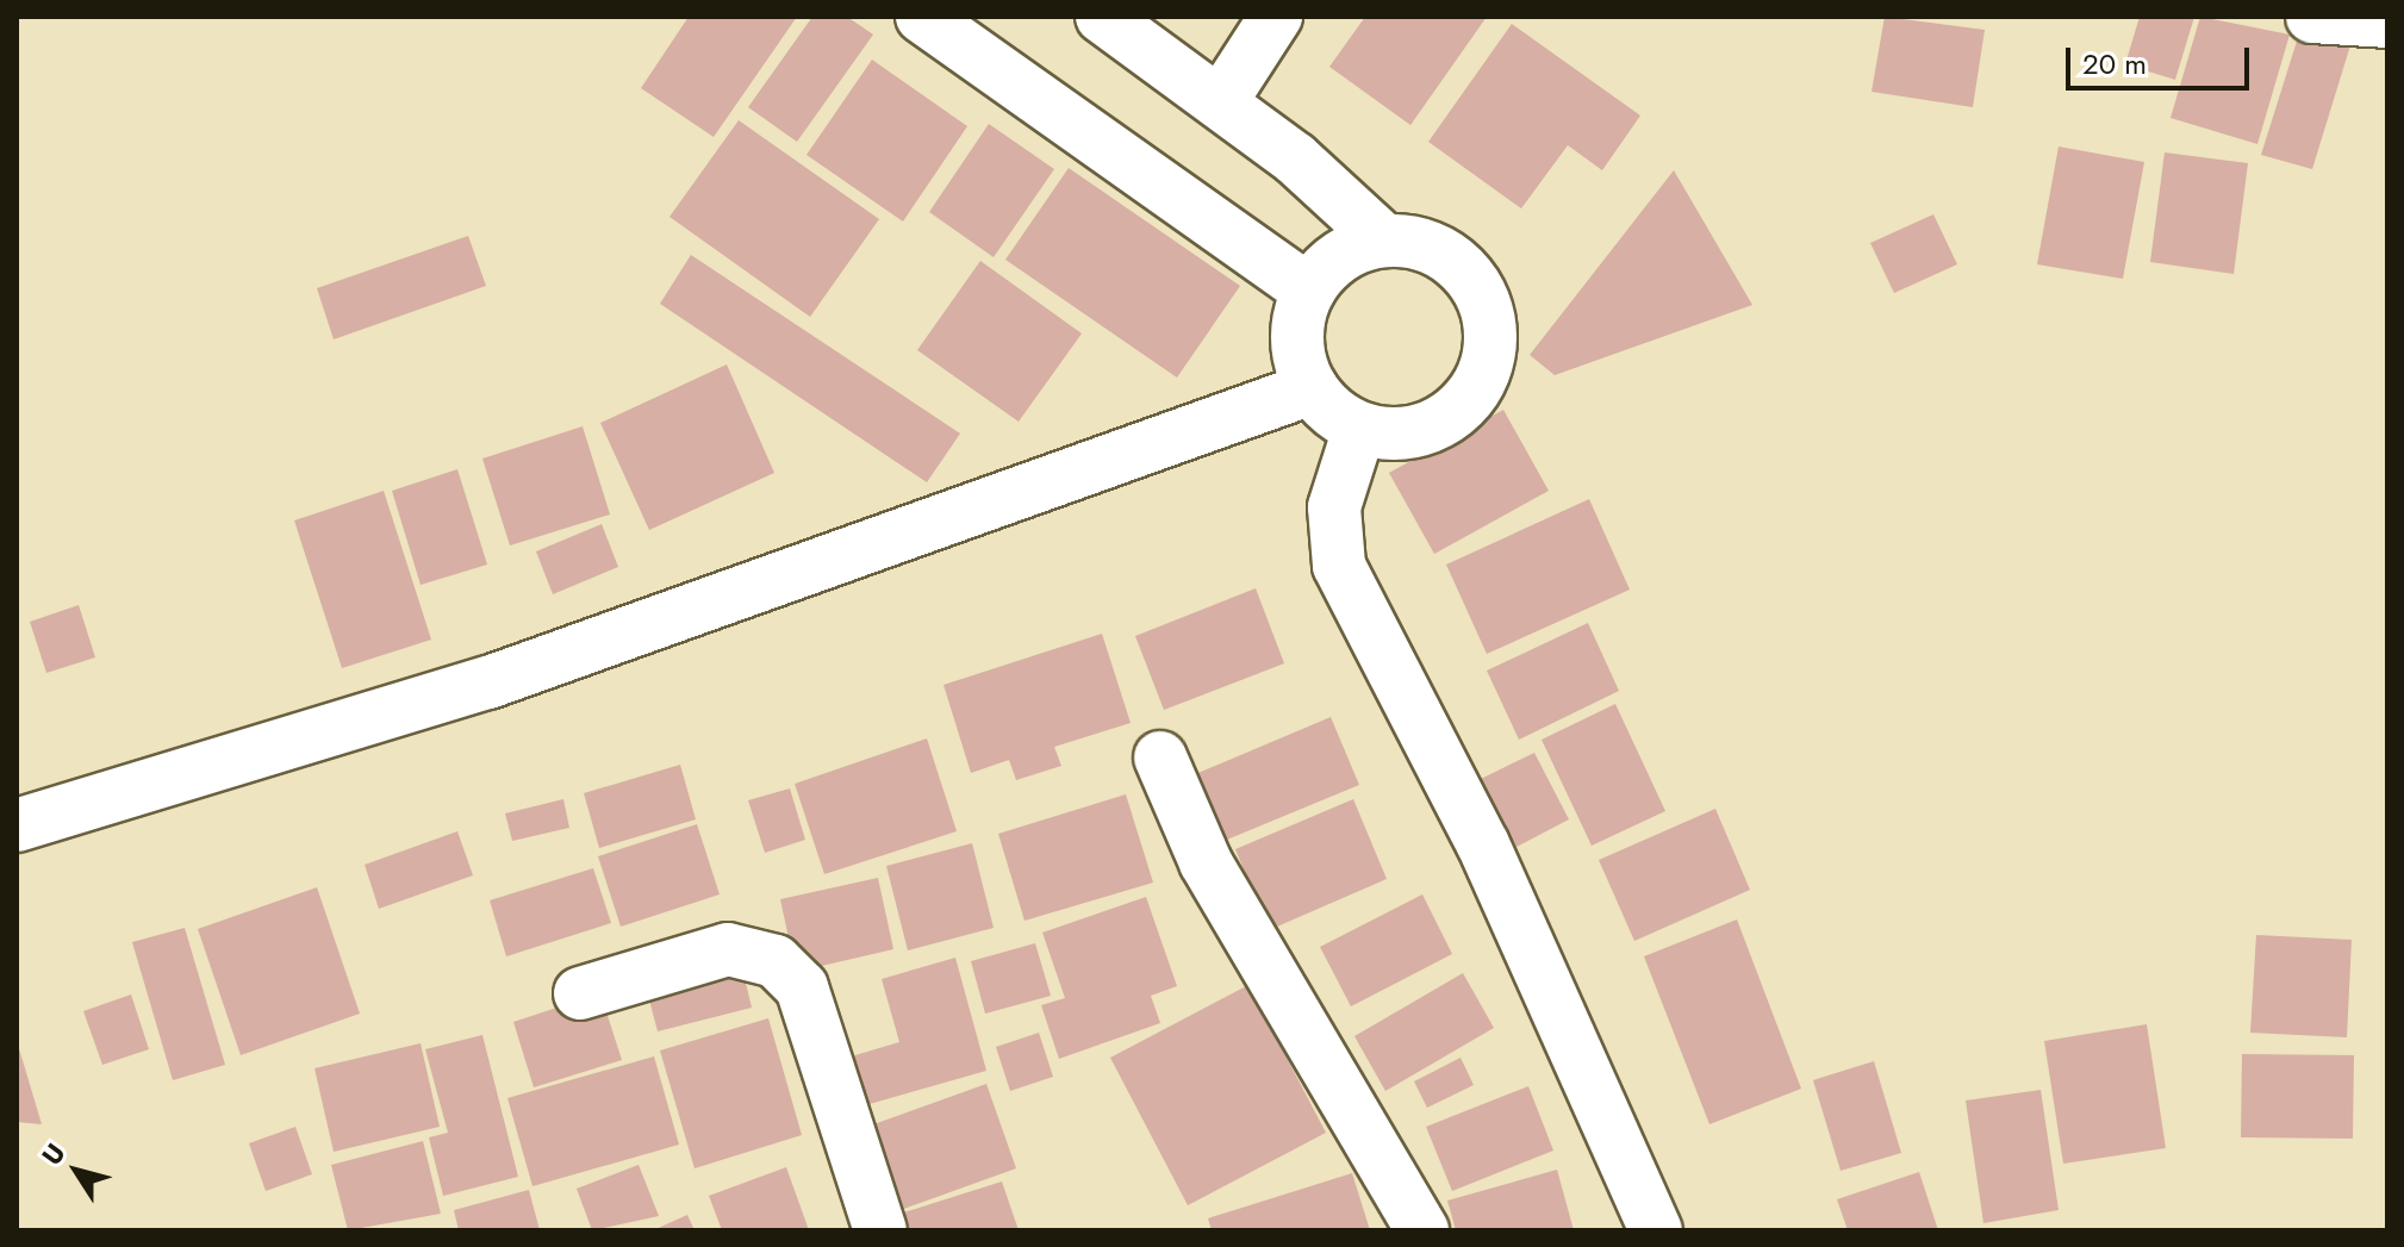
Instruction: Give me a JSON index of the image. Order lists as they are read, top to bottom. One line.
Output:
{"scale_bar":"20 m","north":"top left"}
